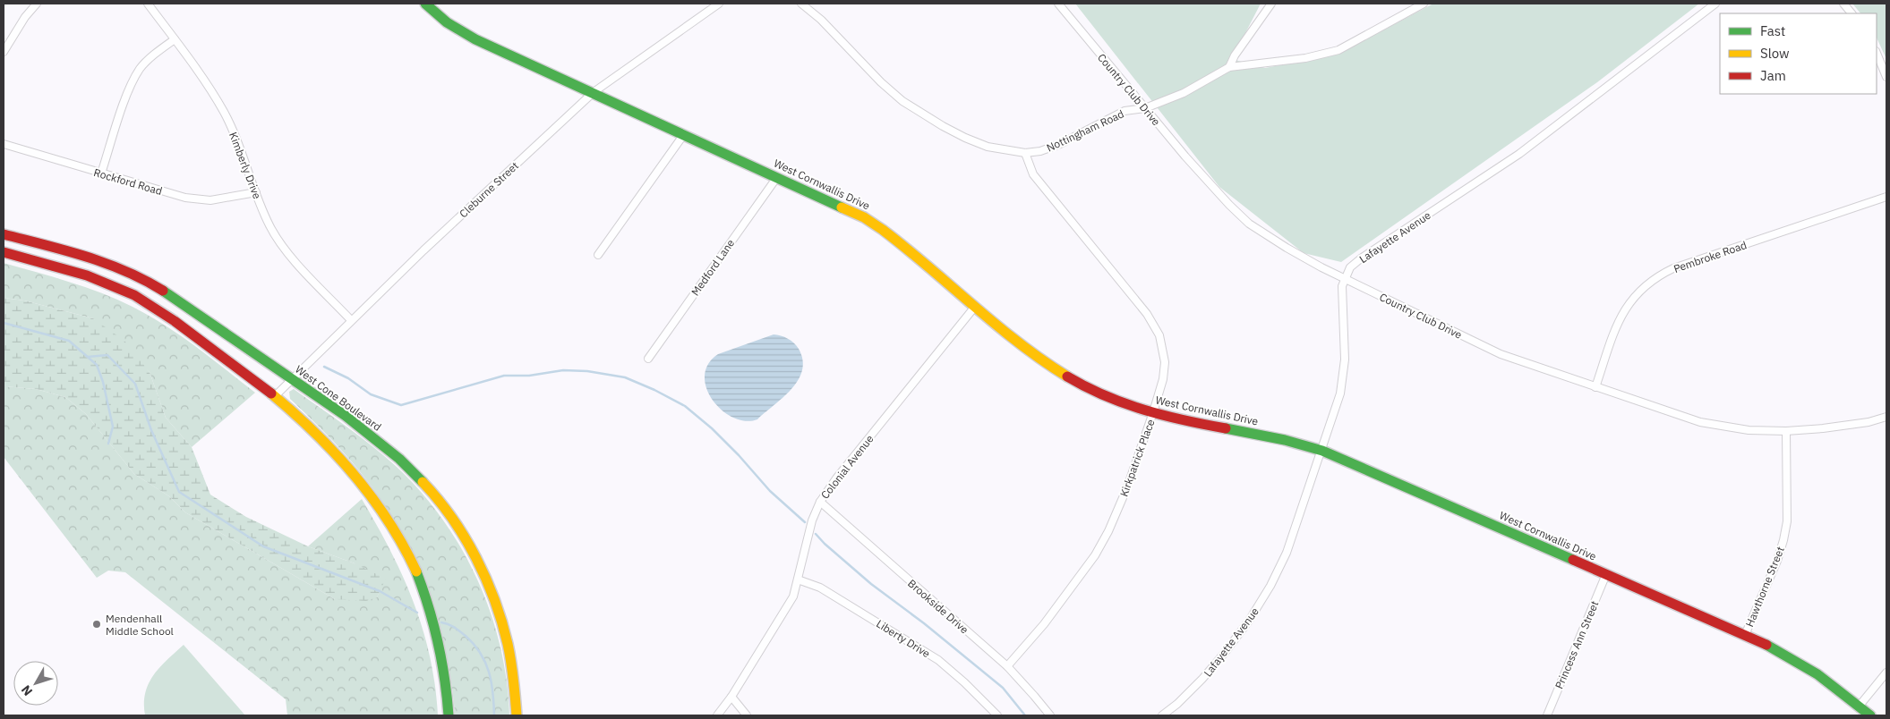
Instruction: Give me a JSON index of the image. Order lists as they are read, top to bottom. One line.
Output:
{"streets":{"street":["Country Club Drive","Nottingham Road","Kimberly Drive","Rockford Road","West Cornwallis Drive","Cleburne Street","Lafayette Avenue","Pembroke Road","Medford Lane","West Cone Boulevard","Kirkpatrick Place","Colonial Avenue","Hawthorne Street","Brookside Drive","Liberty Drive","Princess Ann Street"]},"crossings":[["Country Club Drive","Nottingham Road"],["Country Club Drive","Lafayette Avenue"],["Country Club Drive","Pembroke Road"],["Country Club Drive","Hawthorne Street"],["Nottingham Road","Kirkpatrick Place"],["Kimberly Drive","Rockford Road"],["Kimberly Drive","Cleburne Street"],["West Cornwallis Drive","Cleburne Street"],["West Cornwallis Drive","Lafayette Avenue"],["West Cornwallis Drive","Medford Lane"],["West Cornwallis Drive","Kirkpatrick Place"],["West Cornwallis Drive","Colonial Avenue"],["West Cornwallis Drive","Hawthorne Street"],["West Cornwallis Drive","Princess Ann Street"],["Cleburne Street","West Cone Boulevard"],["Kirkpatrick Place","Brookside Drive"],["Colonial Avenue","Brookside Drive"],["Colonial Avenue","Liberty Drive"]],"places":["Mendenhall Middle School"],"legend":["Fast","Slow","Jam"],"north":"bottom left"}
